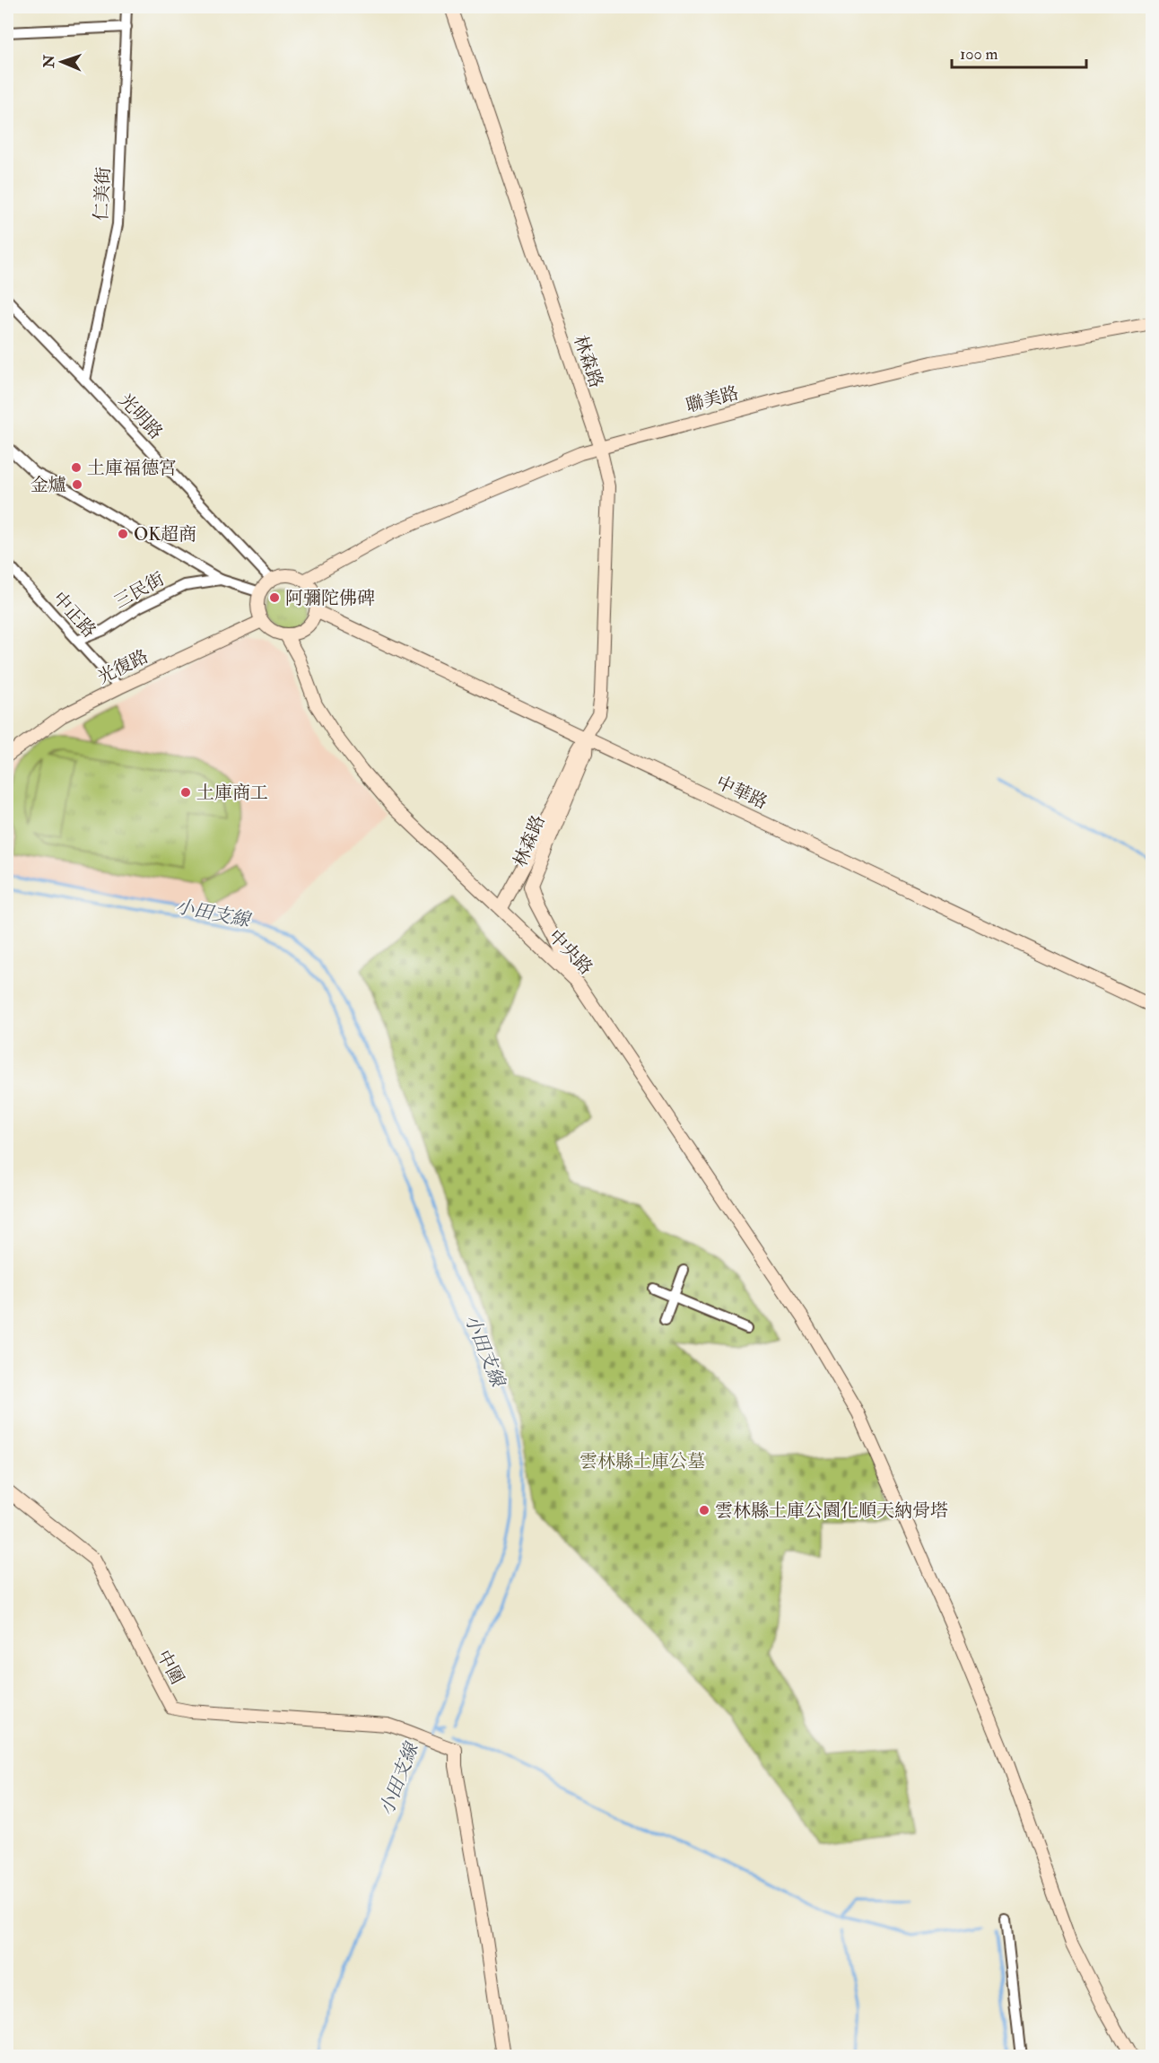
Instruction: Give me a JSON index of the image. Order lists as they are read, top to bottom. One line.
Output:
{"streets":{"main road":["林森路","聯美路","光復路","中華路","中央路","中圍"],"street":["仁美街","光明路","三民街","中正路"]},"crossings":[["仁美街","光明路"],["林森路","聯美路"],["林森路","中華路"],["林森路","中央路"],["聯美路","光明路"],["聯美路","光復路"],["聯美路","中華路"],["聯美路","中央路"],["光明路","光復路"],["光明路","中華路"],["光明路","中央路"],["三民街","中正路"],["中正路","光復路"],["光復路","中華路"],["光復路","中央路"],["中華路","中央路"]],"water":["小田支線"],"parks":["雲林縣土庫公墓"],"places":["土庫福德宮","金爐","OK超商","阿彌陀佛碑","土庫商工","雲林縣土庫公園化順天納骨塔"],"scale_bar":"100 m","north":"left"}
